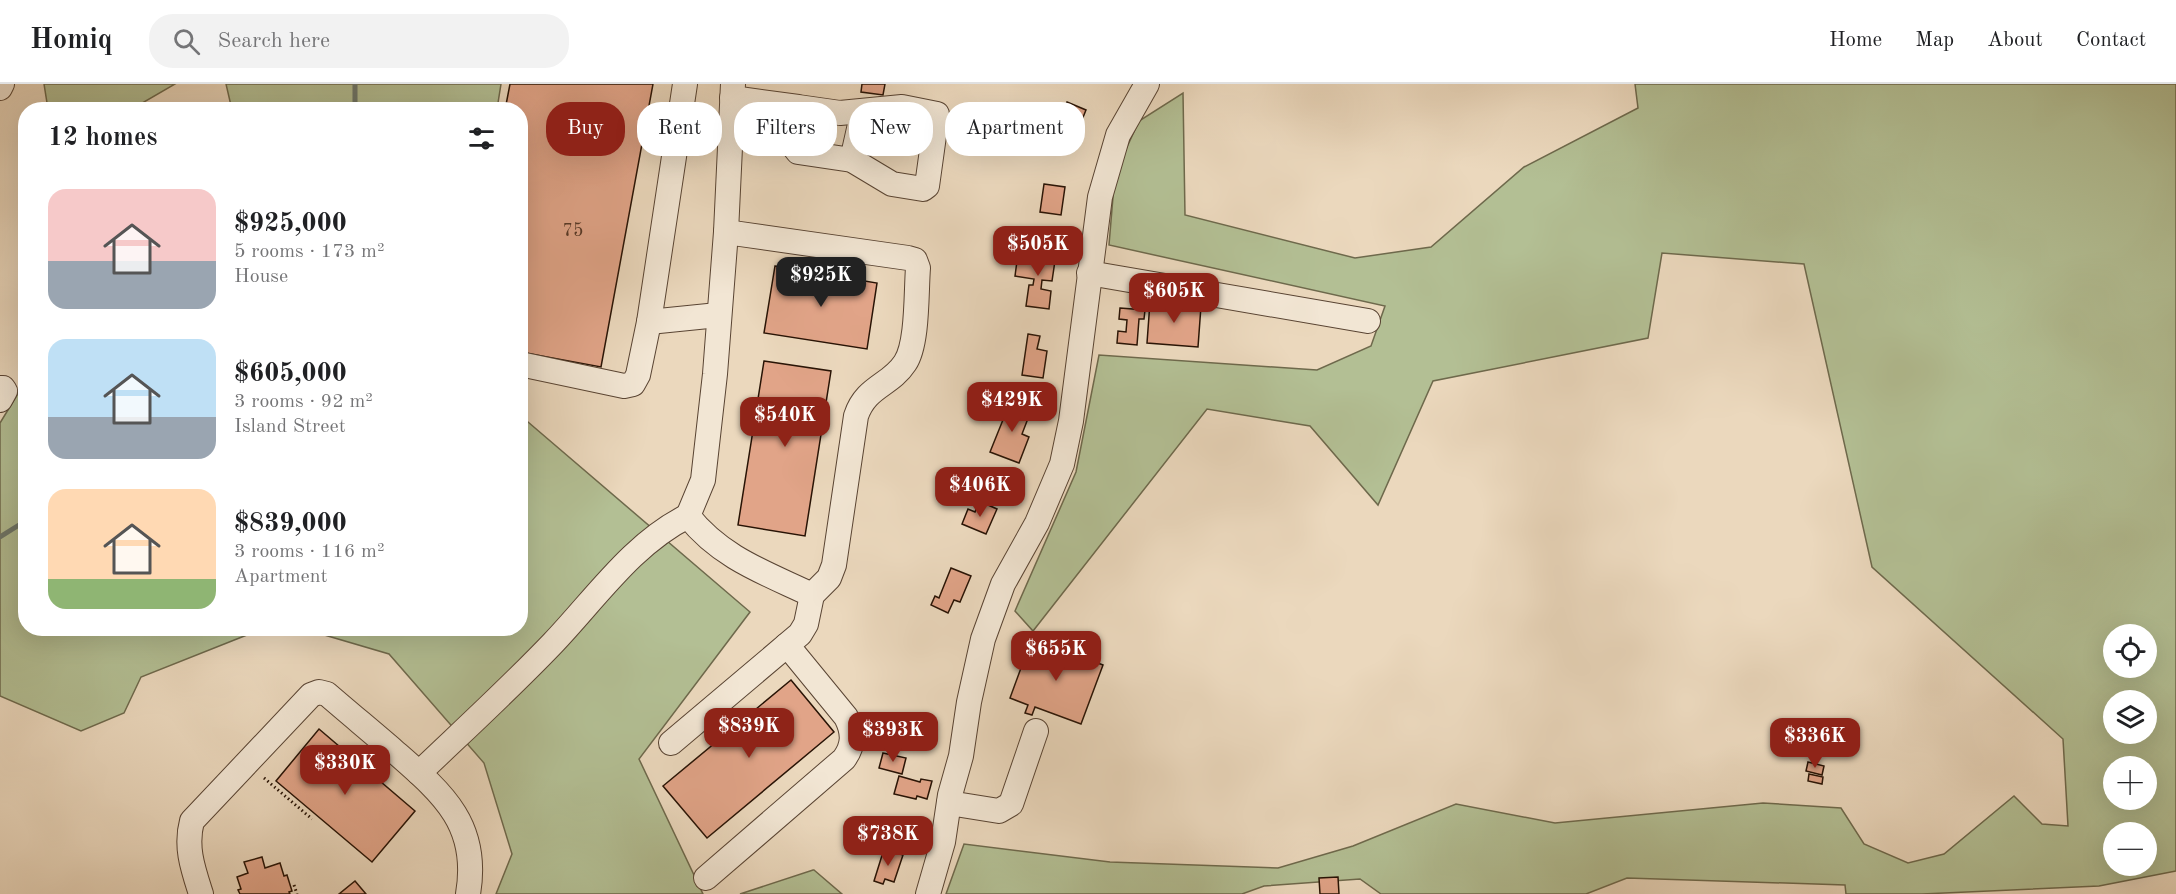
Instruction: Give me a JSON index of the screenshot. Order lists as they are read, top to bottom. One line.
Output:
{"house_numbers":["75"],"page":{"header":"Homiq","search":"Search here","nav":["Home","Map","About","Contact"],"chip":["Buy","Rent","Filters","New","Apartment"],"heading":"12 homes","list":[{"name":"$925,000","note":"5 rooms · 173 m² · House"},{"name":"$605,000","note":"3 rooms · 92 m² · Island Street"},{"name":"$839,000","note":"3 rooms · 116 m² · Apartment"}],"price":["$505K","$925K","$605K","$429K","$540K","$406K","$655K","$839K","$393K","$336K","$330K","$738K"],"map_buttons":["+","−"]}}
